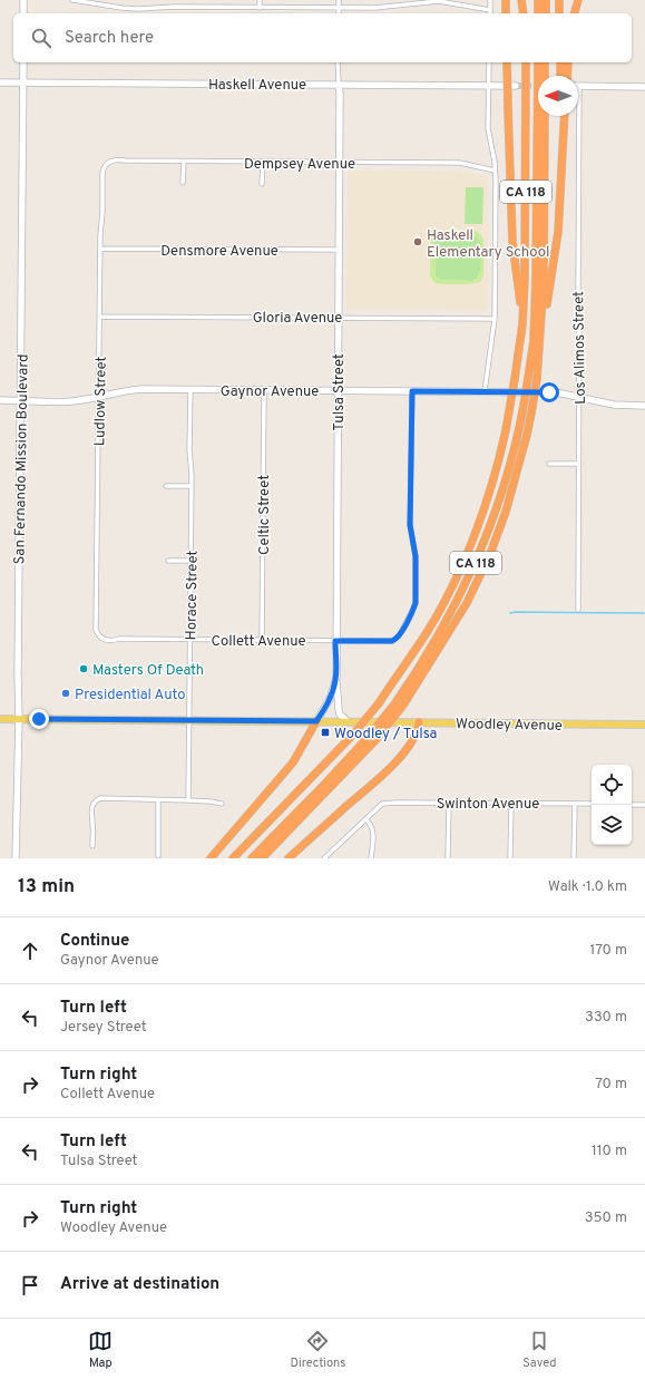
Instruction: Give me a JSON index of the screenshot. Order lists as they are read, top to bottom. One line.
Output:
{"streets":{"highway":["CA 118"],"main road":["Haskell Avenue","Gaynor Avenue","Tulsa Street","San Fernando Mission Boulevard","Woodley Avenue"],"street":["Dempsey Avenue","Densmore Avenue","Gloria Avenue","Los Alimos Street","Ludlow Street","Celtic Street","Horace Street","Collett Avenue","Swinton Avenue"]},"crossings":[["Haskell Avenue","Tulsa Street"],["Haskell Avenue","San Fernando Mission Boulevard"],["Dempsey Avenue","Tulsa Street"],["Dempsey Avenue","Ludlow Street"],["Densmore Avenue","Tulsa Street"],["Densmore Avenue","Ludlow Street"],["Gloria Avenue","Tulsa Street"],["Gloria Avenue","Ludlow Street"],["Los Alimos Street","Gaynor Avenue"],["Gaynor Avenue","Tulsa Street"],["Gaynor Avenue","Ludlow Street"],["Gaynor Avenue","San Fernando Mission Boulevard"],["Gaynor Avenue","Celtic Street"],["Gaynor Avenue","Horace Street"],["Gaynor Avenue","Collett Avenue"],["Tulsa Street","Collett Avenue"],["Tulsa Street","Woodley Avenue"],["Ludlow Street","Collett Avenue"],["San Fernando Mission Boulevard","Woodley Avenue"],["Celtic Street","Collett Avenue"],["Horace Street","Collett Avenue"],["Horace Street","Woodley Avenue"]],"places":{"other":["Haskell Elementary School","Masters Of Death","Presidential Auto"],"transit":["Woodley / Tulsa"]},"north":"left","page":{"search":"Search here","heading":["13 min","Walk · 1.0 km"],"list":[["Continue","Gaynor Avenue","170 m"],["Turn left","Jersey Street","330 m"],["Turn right","Collett Avenue","70 m"],["Turn left","Tulsa Street","110 m"],["Turn right","Woodley Avenue","350 m"],"Arrive at destination"],"nav":["Map","Directions","Saved"]}}
